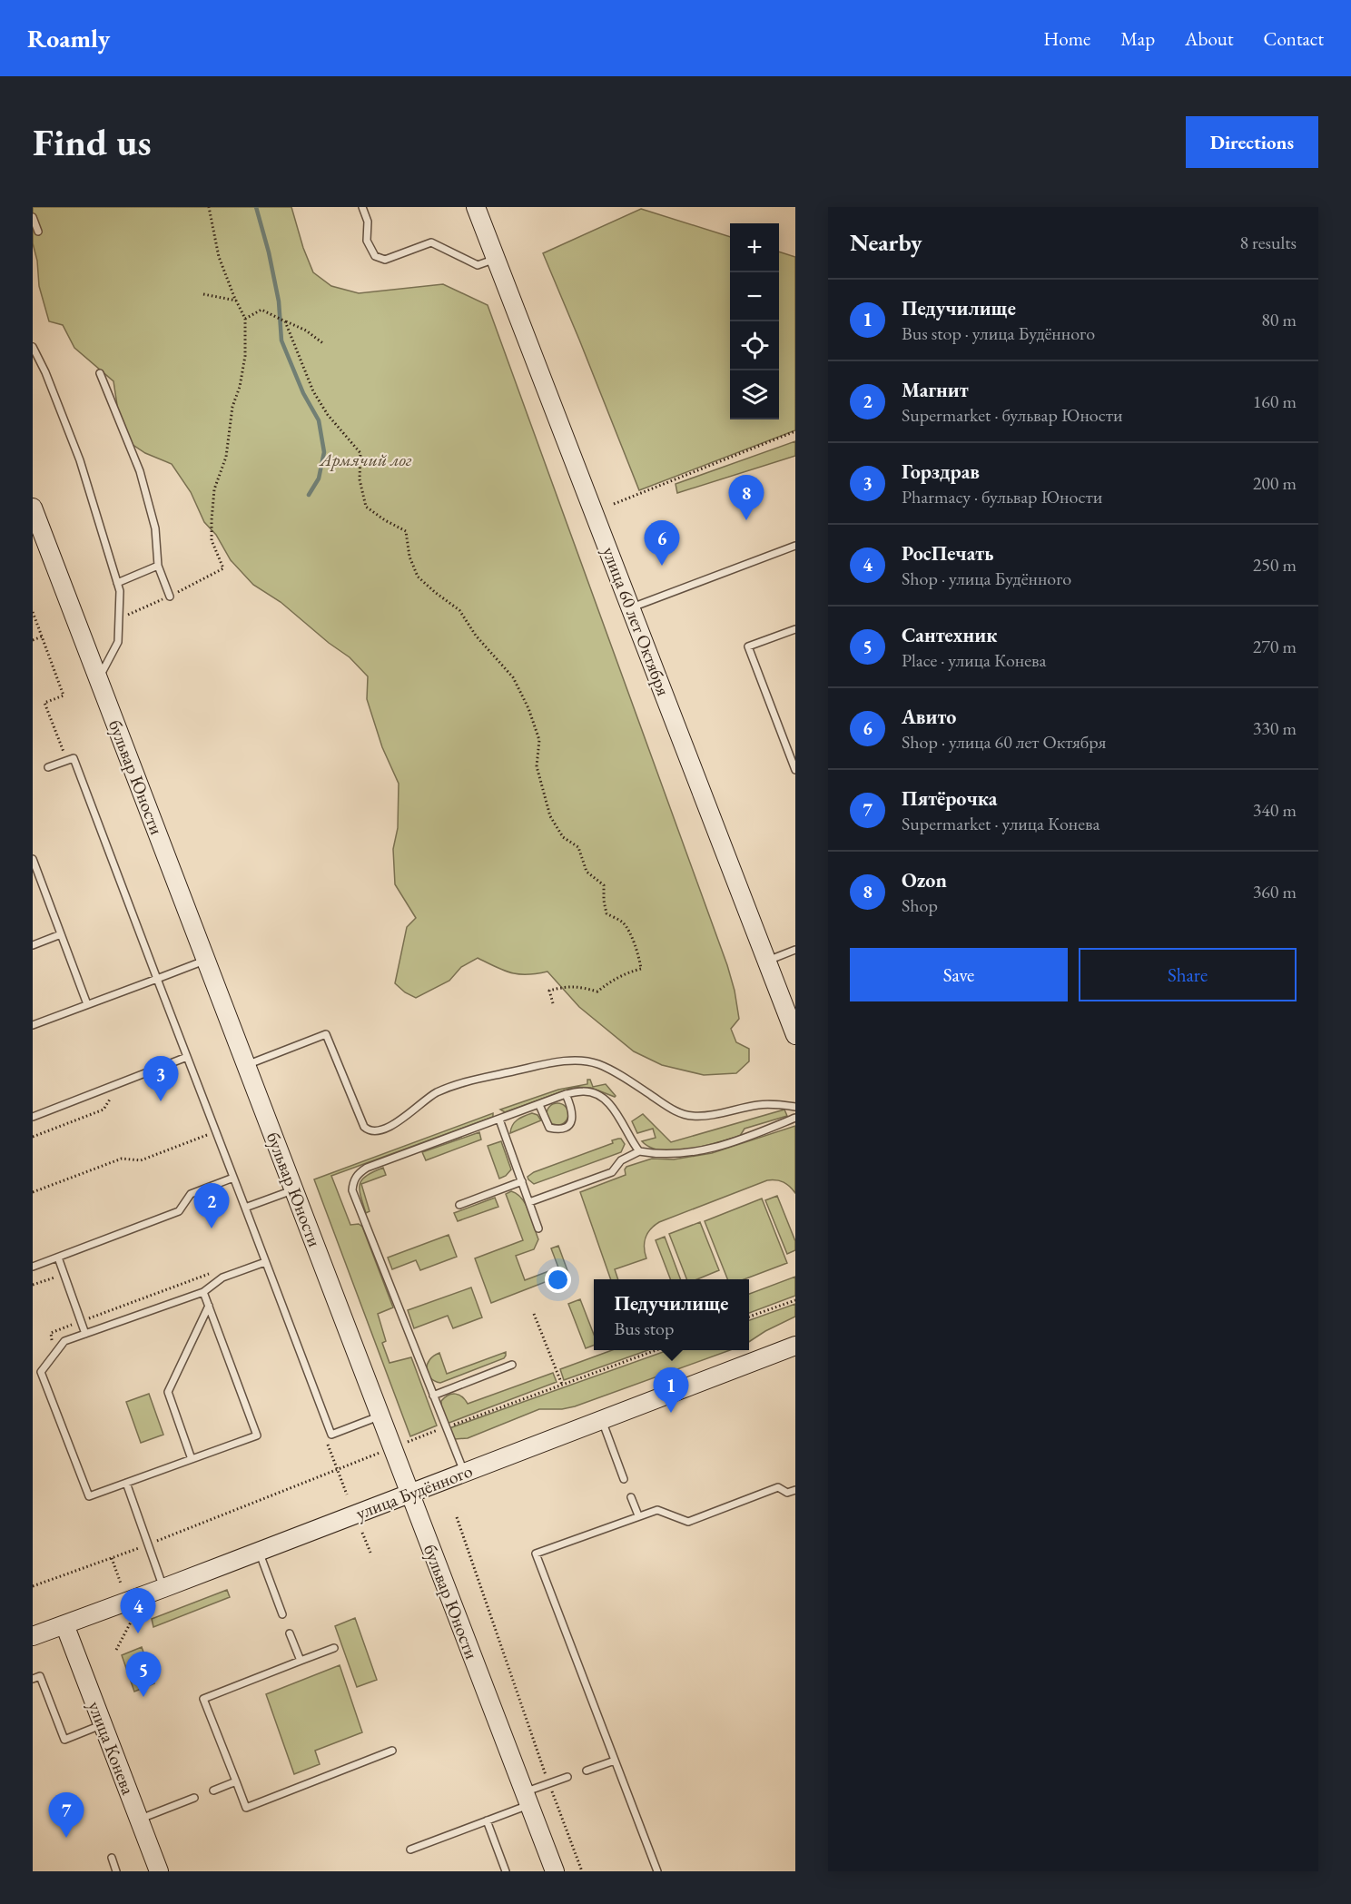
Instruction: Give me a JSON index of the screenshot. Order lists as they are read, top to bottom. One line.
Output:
{"streets":{"street":["улица 60 лет Октября","бульвар Юности","улица Будённого","улица Конева"]},"crossings":[["бульвар Юности","улица Будённого"],["улица Будённого","улица Конева"]],"parks":["Армячий лог"],"page":{"header":"Roamly","nav":["Home","Map","About","Contact"],"buttons":["Directions",["Save","Share"]],"title":"Find us","heading":["Nearby","8 results"],"map_buttons":["+","−"],"list":[{"mark":"1","name":"Педучилище","note":"Bus stop · улица Будённого","value":"80 m"},{"mark":"2","name":"Магнит","note":"Supermarket · бульвар Юности","value":"160 m"},{"mark":"3","name":"Горздрав","note":"Pharmacy · бульвар Юности","value":"200 m"},{"mark":"4","name":"РосПечать","note":"Shop · улица Будённого","value":"250 m"},{"mark":"5","name":"Сантехник","note":"Place · улица Конева","value":"270 m"},{"mark":"6","name":"Авито","note":"Shop · улица 60 лет Октября","value":"330 m"},{"mark":"7","name":"Пятёрочка","note":"Supermarket · улица Конева","value":"340 m"},{"mark":"8","name":"Ozon","note":"Shop","value":"360 m"}],"pins":["8","6","3","2","1","4","5","7"],"popup":["Педучилище","Bus stop"]}}
